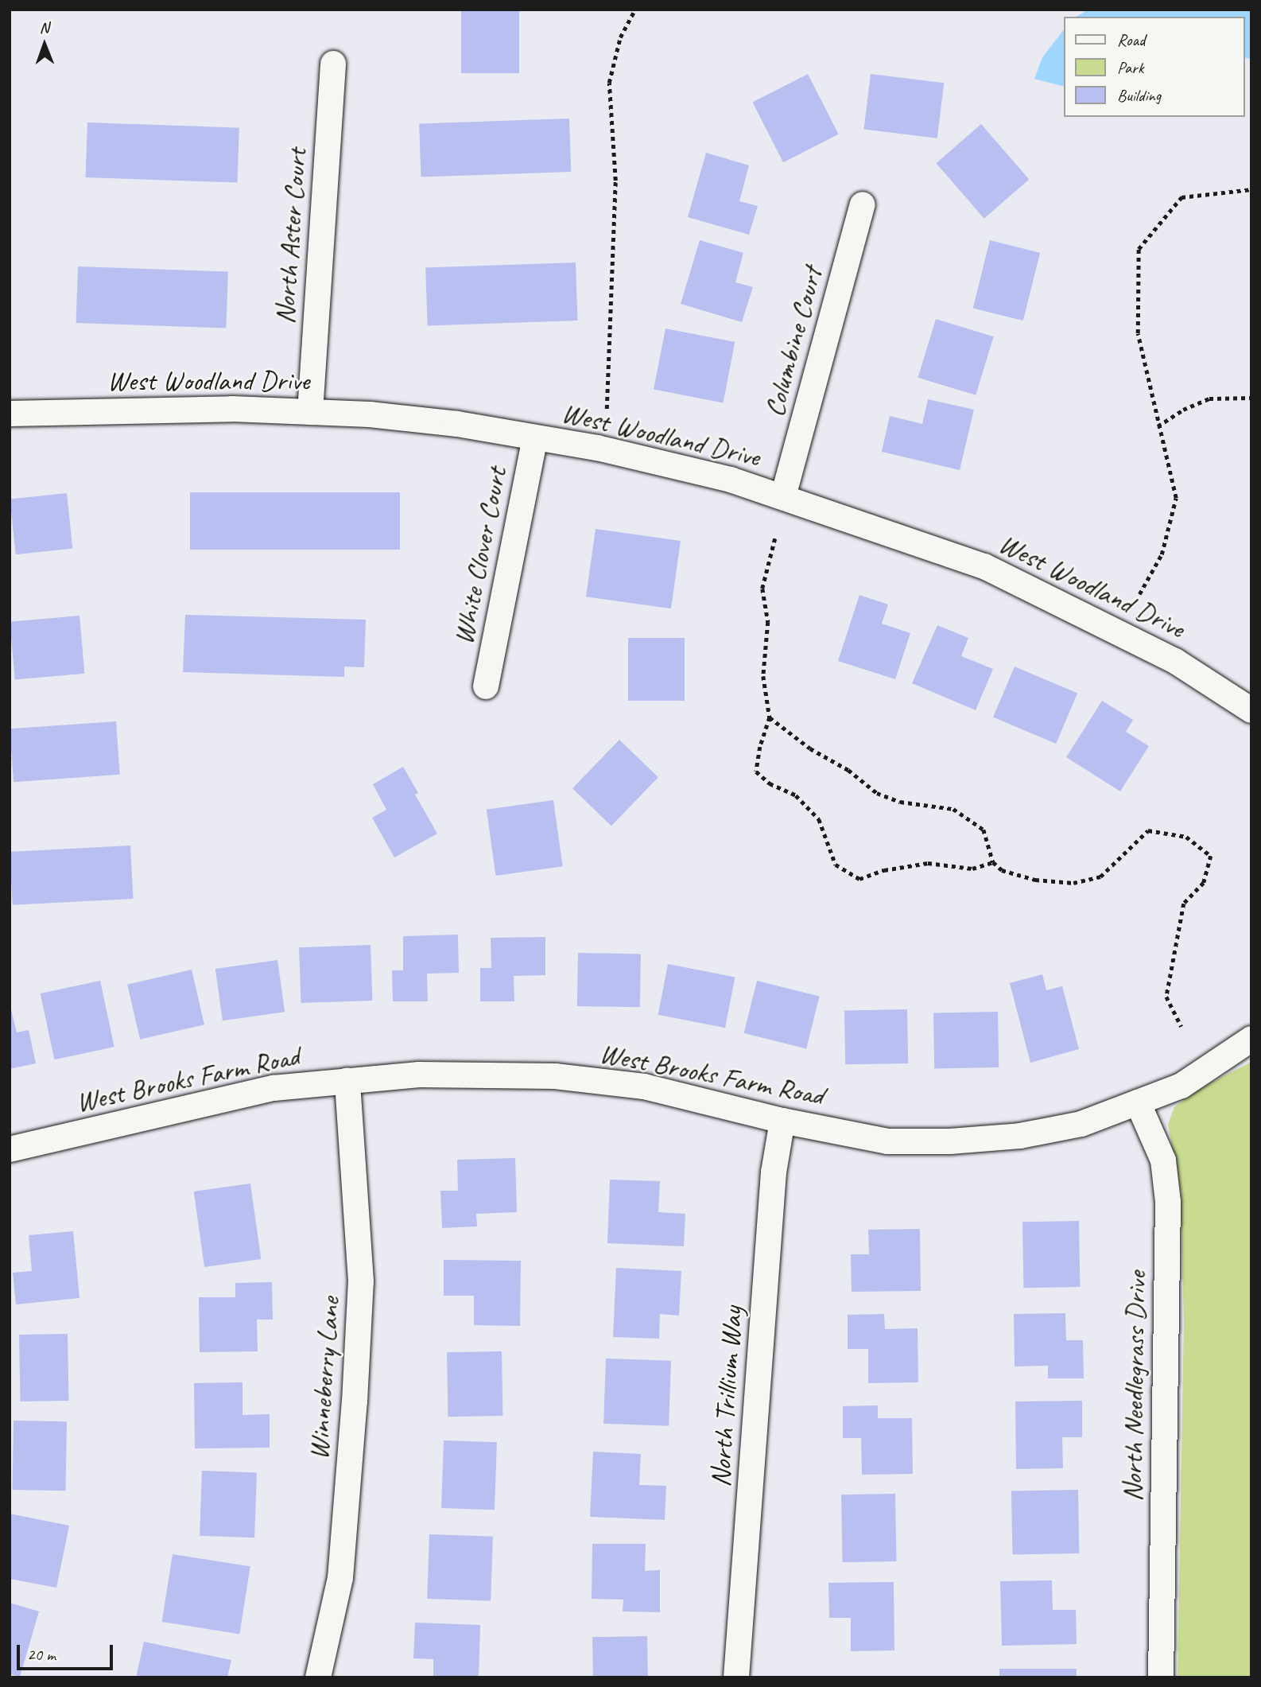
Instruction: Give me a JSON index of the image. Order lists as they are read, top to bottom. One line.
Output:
{"streets":{"street":["North Aster Court","Columbine Court","West Woodland Drive","White Clover Court","West Brooks Farm Road","Winneberry Lane","North Needlegrass Drive","North Trillium Way"]},"crossings":[["North Aster Court","West Woodland Drive"],["Columbine Court","West Woodland Drive"],["West Woodland Drive","White Clover Court"],["West Brooks Farm Road","Winneberry Lane"],["West Brooks Farm Road","North Needlegrass Drive"],["West Brooks Farm Road","North Trillium Way"]],"legend":["Road","Park","Building"],"scale_bar":"20 m","north":"top"}
